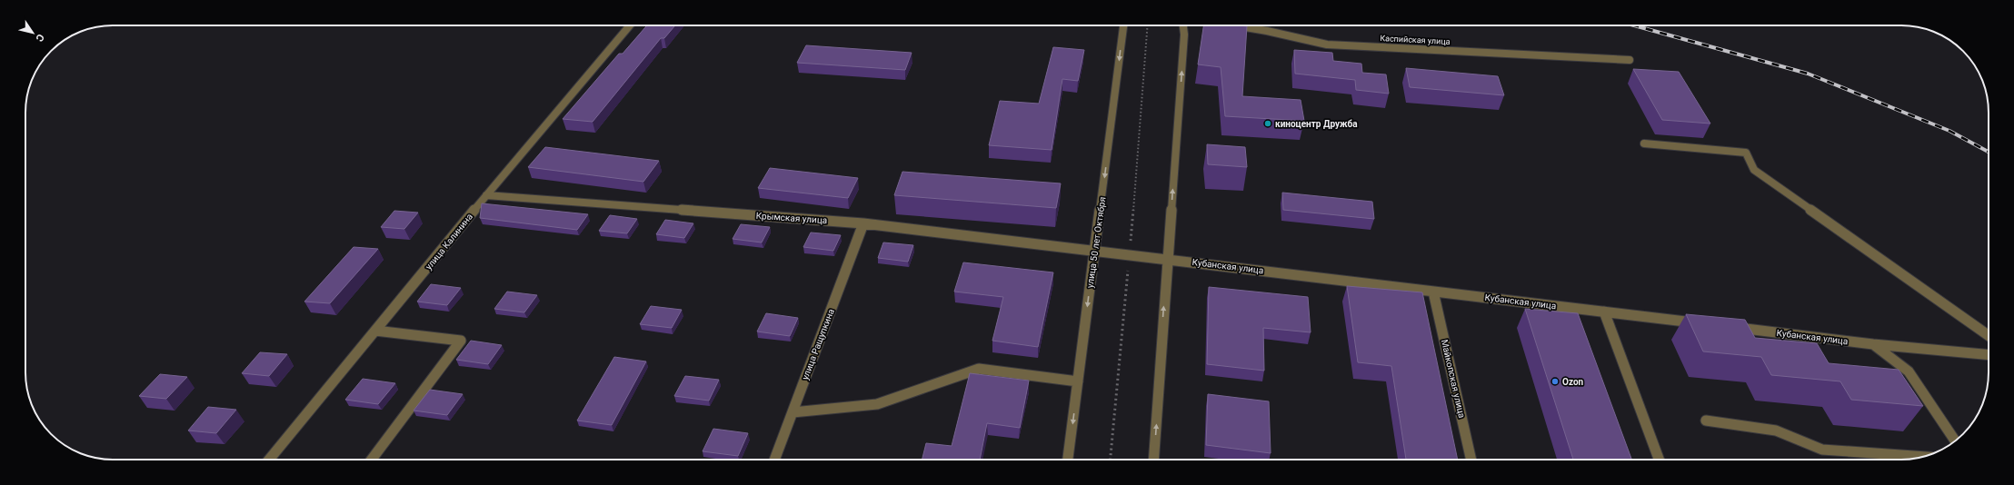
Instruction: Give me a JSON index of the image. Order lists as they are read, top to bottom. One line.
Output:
{"streets":{"street":["Каспийская улица","Крымская улица","улица Калинина","улица 50 лет Октября","Кубанская улица","улица Ращупкина","Майкопская улица"]},"crossings":[["Крымская улица","улица Калинина"],["Крымская улица","улица 50 лет Октября"],["Крымская улица","Кубанская улица"],["Крымская улица","улица Ращупкина"],["улица 50 лет Октября","Кубанская улица"],["Кубанская улица","Майкопская улица"]],"places":["киноцентр Дружба","Ozon"],"north":"bottom right"}
